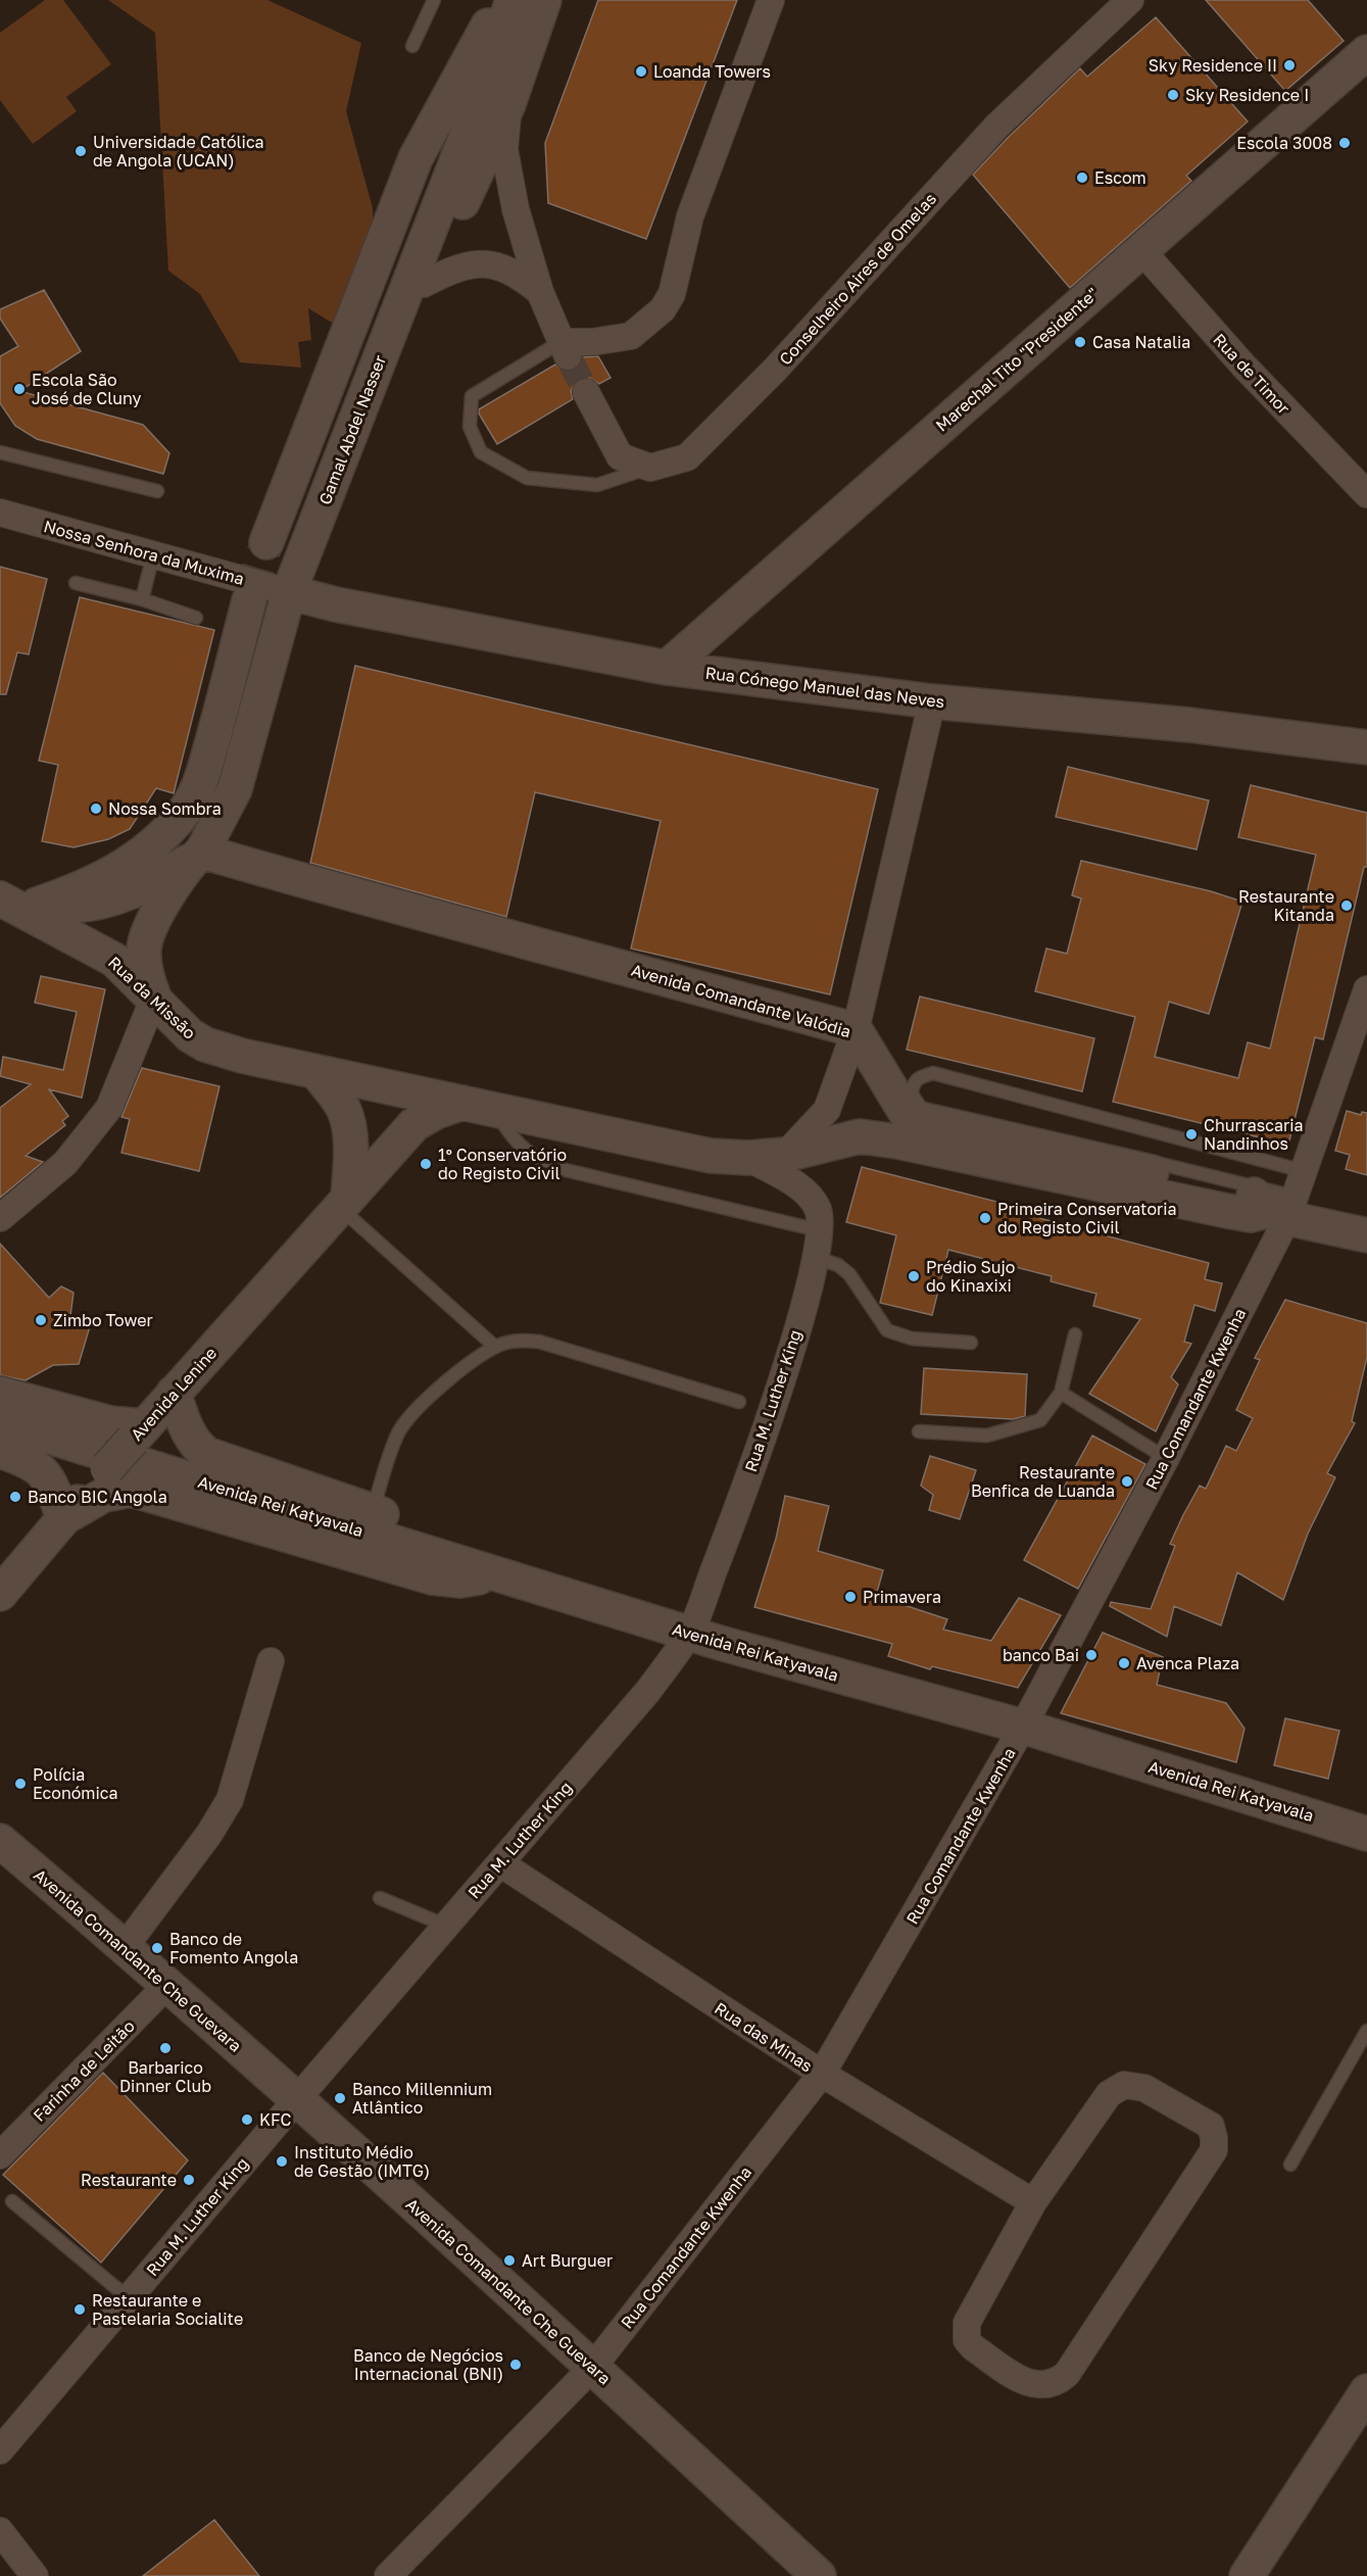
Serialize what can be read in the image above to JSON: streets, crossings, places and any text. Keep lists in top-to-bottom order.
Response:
{
  "streets": {
    "main road": [
      "Marechal Tito \"Presidente\"",
      "Gamal Abdel Nasser",
      "Rua Cónego Manuel das Neves",
      "Rua da Missão",
      "Avenida Comandante Valódia",
      "Avenida Lenine",
      "Avenida Rei Katyavala",
      "Avenida Comandante Che Guevara"
    ],
    "street": [
      "Conselheiro Aires de Omelas",
      "Rua de Timor",
      "Nossa Senhora da Muxima",
      "Rua Comandante Kwenha",
      "Rua M. Luther King",
      "Rua das Minas",
      "Farinha de Leitão"
    ]
  },
  "crossings": [
    ["Marechal Tito \"Presidente\"", "Rua de Timor"],
    ["Marechal Tito \"Presidente\"", "Rua Cónego Manuel das Neves"],
    ["Gamal Abdel Nasser", "Nossa Senhora da Muxima"],
    ["Gamal Abdel Nasser", "Rua Cónego Manuel das Neves"],
    ["Gamal Abdel Nasser", "Rua da Missão"],
    ["Gamal Abdel Nasser", "Avenida Comandante Valódia"],
    ["Nossa Senhora da Muxima", "Rua Cónego Manuel das Neves"],
    ["Rua da Missão", "Avenida Comandante Valódia"],
    ["Avenida Comandante Valódia", "Avenida Lenine"],
    ["Avenida Comandante Valódia", "Rua Comandante Kwenha"],
    ["Avenida Comandante Valódia", "Rua M. Luther King"],
    ["Avenida Lenine", "Avenida Rei Katyavala"],
    ["Rua Comandante Kwenha", "Avenida Rei Katyavala"],
    ["Rua Comandante Kwenha", "Avenida Comandante Che Guevara"],
    ["Rua Comandante Kwenha", "Rua das Minas"],
    ["Rua M. Luther King", "Avenida Rei Katyavala"],
    ["Rua M. Luther King", "Avenida Comandante Che Guevara"],
    ["Rua M. Luther King", "Rua das Minas"],
    ["Avenida Comandante Che Guevara", "Farinha de Leitão"]
  ],
  "places": [
    "Sky Residence II",
    "Loanda Towers",
    "Sky Residence I",
    "Escola 3008",
    "Universidade Católica de Angola (UCAN)",
    "Escom",
    "Casa Natalia",
    "Escola São José de Cluny",
    "Nossa Sombra",
    "Restaurante Kitanda",
    "Churrascaria Nandinhos",
    "1º Conservatório do Registo Civil",
    "Primeira Conservatoria do Registo Civil",
    "Prédio Sujo do Kinaxixi",
    "Zimbo Tower",
    "Restaurante Benfica de Luanda",
    "Banco BIC Angola",
    "Primavera",
    "banco Bai",
    "Avenca Plaza",
    "Polícia Económica",
    "Banco de Fomento Angola",
    "Barbarico Dinner Club",
    "Banco Millennium Atlântico",
    "KFC",
    "Instituto Médio de Gestão (IMTG)",
    "Restaurante",
    "Art Burguer",
    "Restaurante e Pastelaria Socialite",
    "Banco de Negócios Internacional (BNI)"
  ]
}
